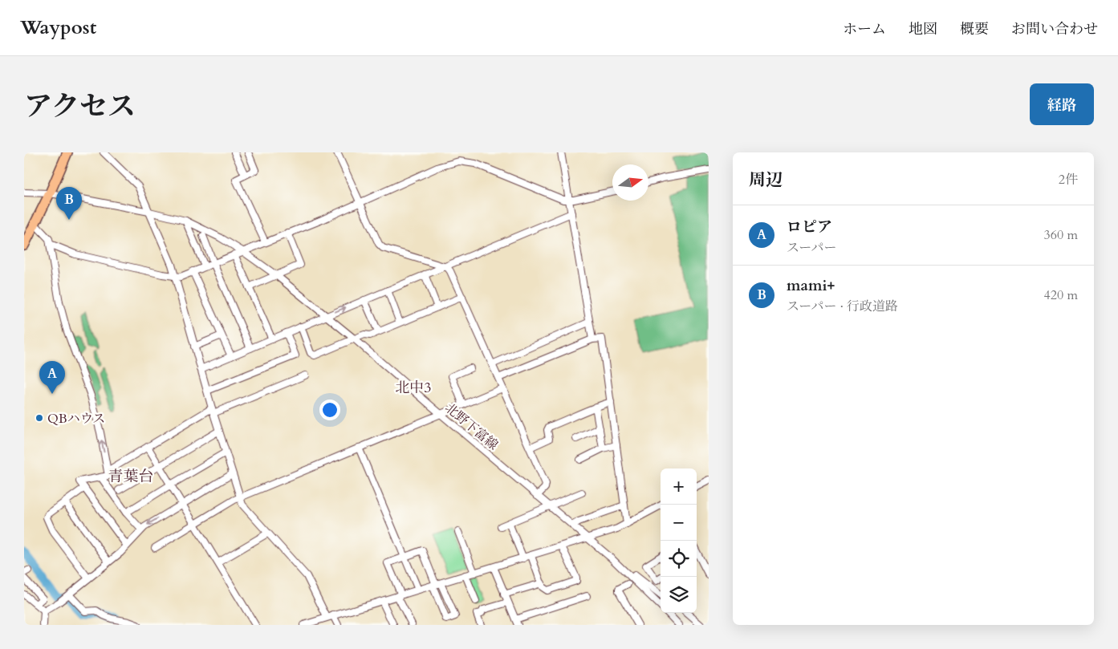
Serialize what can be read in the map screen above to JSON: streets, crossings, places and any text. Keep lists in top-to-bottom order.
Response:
{
  "streets": {
    "street": ["北野下富線"]
  },
  "districts": ["北中3", "青葉台"],
  "places": ["QBハウス"],
  "north": "right",
  "page": {
    "header": "Waypost",
    "nav": [
      "ホーム",
      "地図",
      "概要",
      "お問い合わせ"
    ],
    "title": "アクセス",
    "buttons": "経路",
    "heading": ["周辺", "2件"],
    "pins": ["B", "A"],
    "list": [
      {
        "mark": "A",
        "name": "ロピア",
        "note": "スーパー",
        "value": "360 m"
      },
      {
        "mark": "B",
        "name": "mami+",
        "note": "スーパー · 行政道路",
        "value": "420 m"
      }
    ],
    "map_buttons": ["+", "−"]
  }
}
